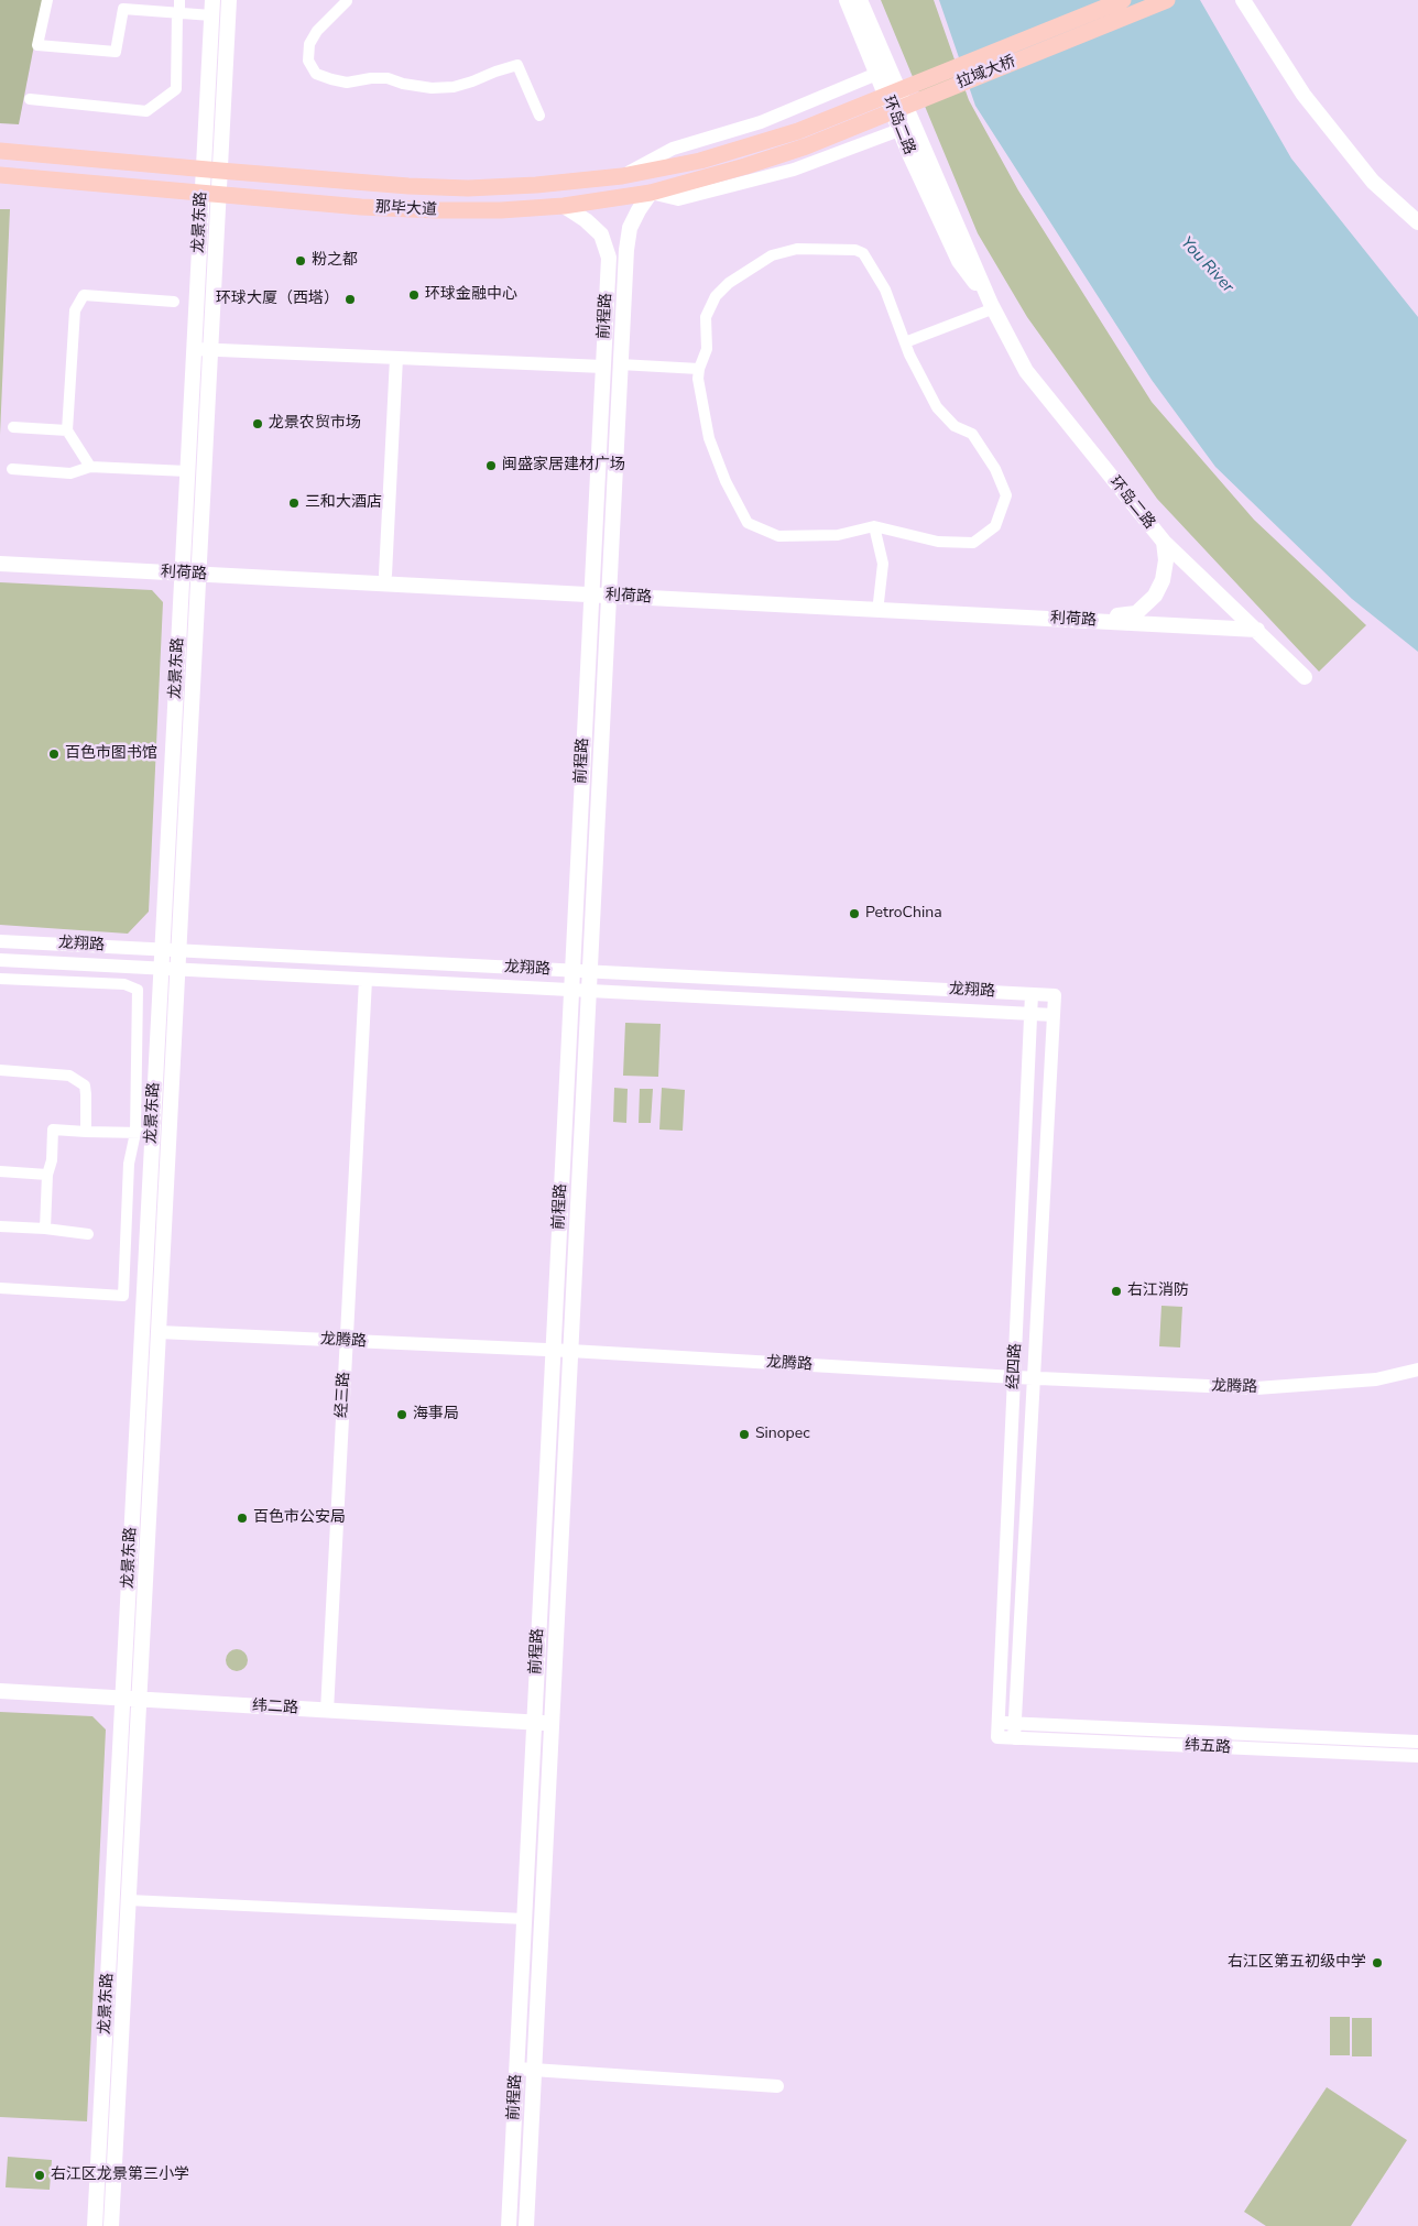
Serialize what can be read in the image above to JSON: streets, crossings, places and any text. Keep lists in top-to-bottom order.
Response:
{
  "streets": {
    "main road": [
      "拉域大桥",
      "环岛二路",
      "那毕大道",
      "龙景东路",
      "前程路",
      "利荷路",
      "纬二路"
    ],
    "street": [
      "龙翔路",
      "龙腾路",
      "经四路",
      "经三路",
      "纬五路"
    ]
  },
  "crossings": [
    ["拉域大桥", "那毕大道"],
    ["环岛二路", "利荷路"],
    ["那毕大道", "龙景东路"],
    ["那毕大道", "前程路"],
    ["龙景东路", "利荷路"],
    ["龙景东路", "龙翔路"],
    ["龙景东路", "龙腾路"],
    ["龙景东路", "纬二路"],
    ["前程路", "利荷路"],
    ["前程路", "龙翔路"],
    ["前程路", "龙腾路"],
    ["前程路", "纬二路"],
    ["龙翔路", "经四路"],
    ["龙翔路", "经三路"],
    ["龙腾路", "经四路"],
    ["龙腾路", "经三路"],
    ["经四路", "纬五路"],
    ["经三路", "纬二路"]
  ],
  "water": ["You River"],
  "places": [
    "粉之都",
    "环球金融中心",
    "环球大厦（西塔）",
    "龙景农贸市场",
    "闽盛家居建材广场",
    "三和大酒店",
    "百色市图书馆",
    "PetroChina",
    "右江消防",
    "海事局",
    "Sinopec",
    "百色市公安局",
    "右江区第五初级中学",
    "右江区龙景第三小学"
  ]
}
